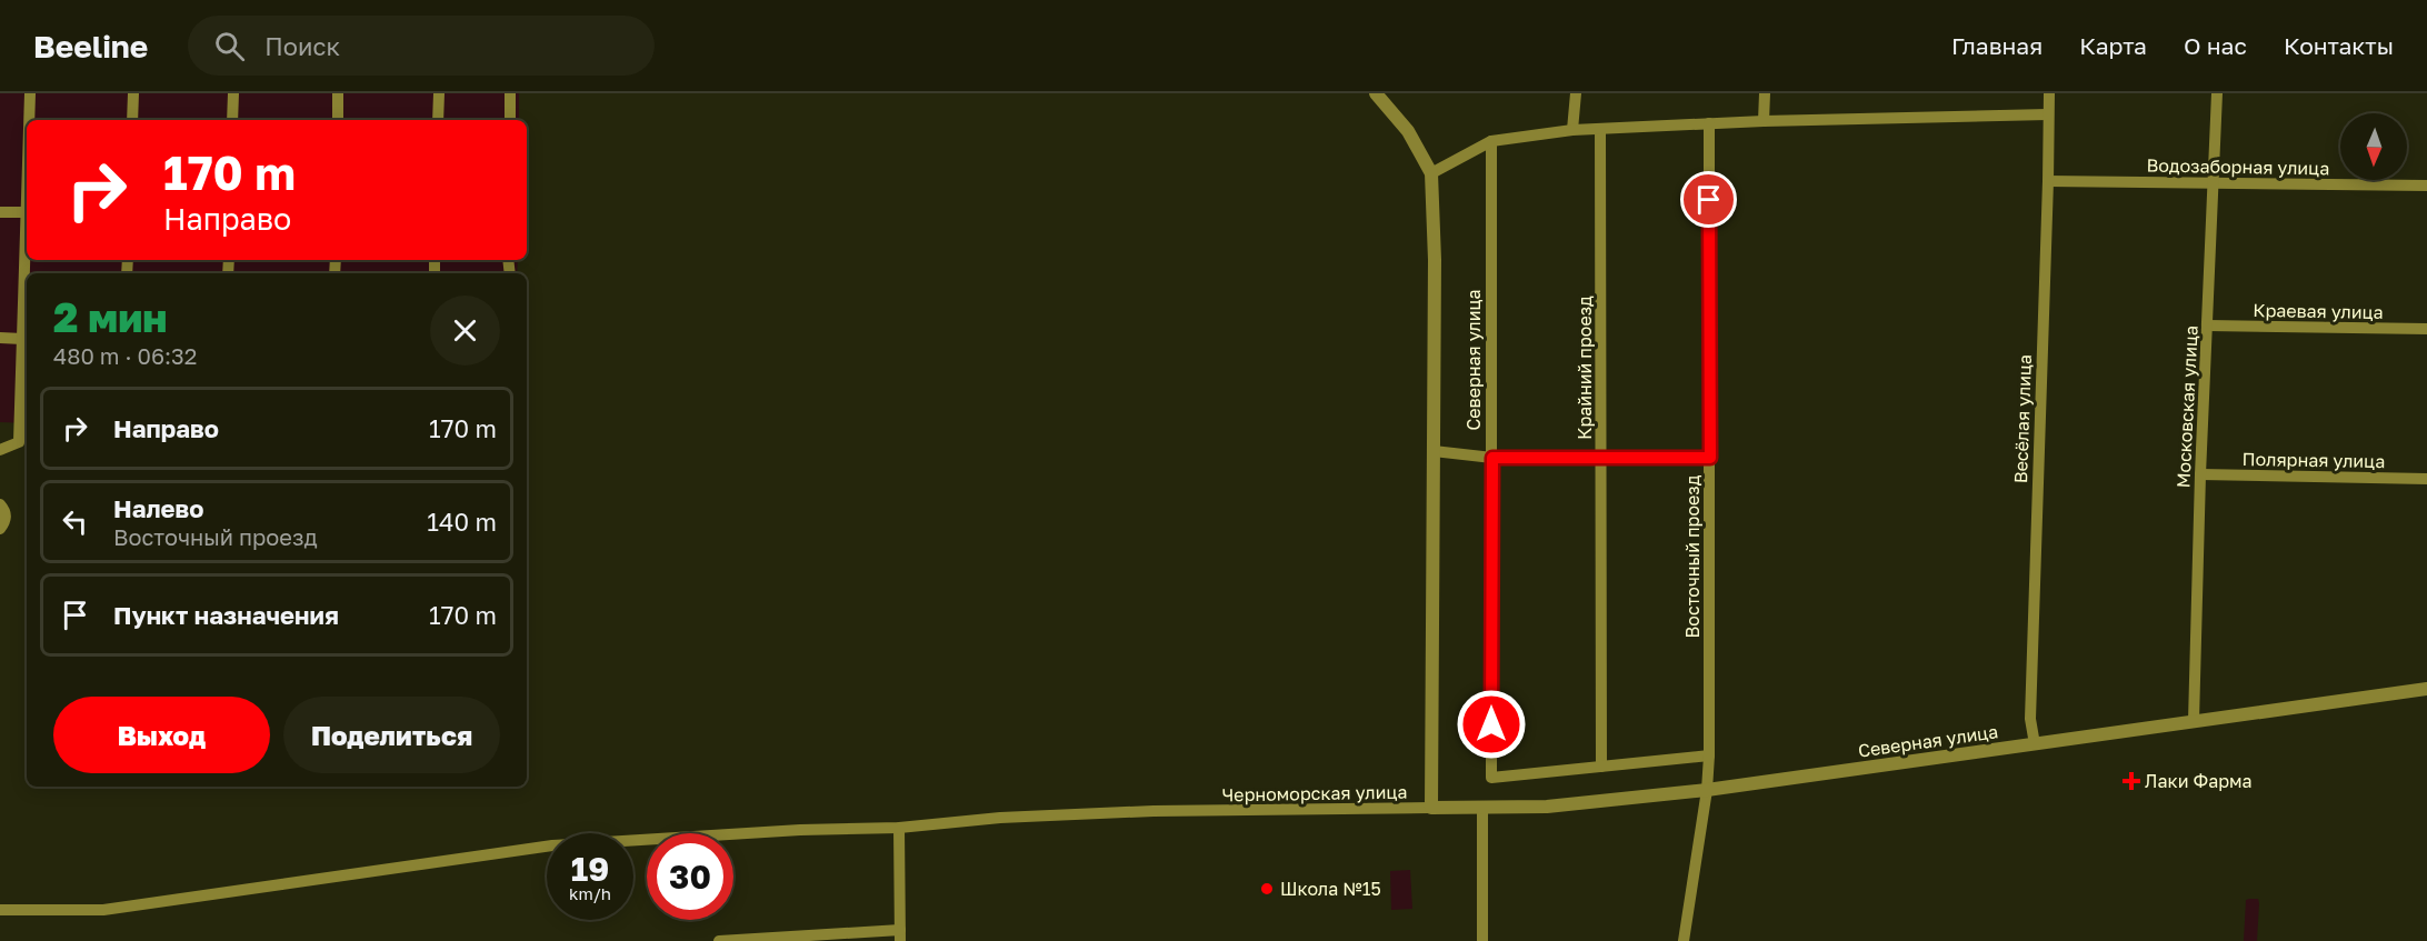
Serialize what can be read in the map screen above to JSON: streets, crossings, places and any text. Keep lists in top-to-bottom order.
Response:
{
  "streets": {
    "street": [
      "Водозаборная улица",
      "Краевая улица",
      "Северная улица",
      "Крайний проезд",
      "Московская улица",
      "Весёлая улица",
      "Полярная улица",
      "Восточный проезд",
      "Черноморская улица"
    ]
  },
  "crossings": [
    ["Водозаборная улица", "Московская улица"],
    ["Водозаборная улица", "Весёлая улица"],
    ["Краевая улица", "Московская улица"],
    ["Северная улица", "Крайний проезд"],
    ["Северная улица", "Московская улица"],
    ["Северная улица", "Весёлая улица"],
    ["Северная улица", "Восточный проезд"],
    ["Северная улица", "Черноморская улица"],
    ["Московская улица", "Полярная улица"]
  ],
  "places": {
    "health": ["Лаки Фарма"],
    "other": ["Школа №15"]
  },
  "north": "bottom",
  "page": {
    "header": "Beeline",
    "search": "Поиск",
    "nav": [
      "Главная",
      "Карта",
      "О нас",
      "Контакты"
    ],
    "turn": ["170 m", "Направо"],
    "heading": ["2 мин", "480 m · 06:32"],
    "list": [
      {
        "name": "Направо",
        "value": "170 m"
      },
      {
        "name": "Налево",
        "note": "Восточный проезд",
        "value": "140 m"
      },
      {
        "name": "Пункт назначения",
        "value": "170 m"
      }
    ],
    "buttons": ["Выход", "Поделиться"],
    "speed": "19 km/h",
    "limit": "30"
  }
}
